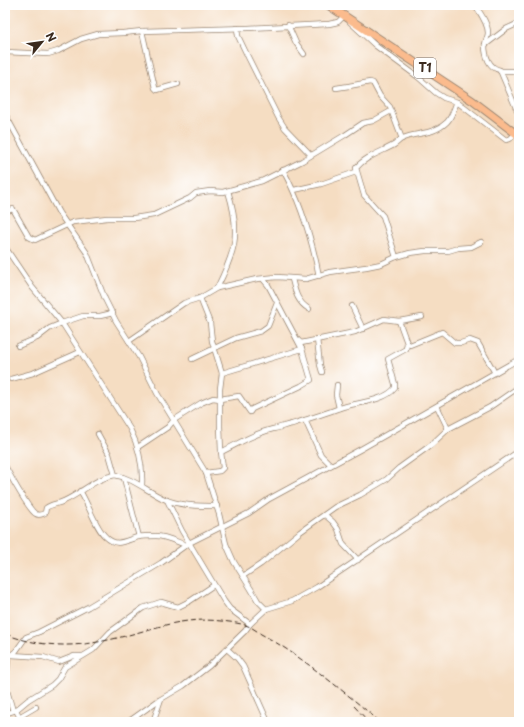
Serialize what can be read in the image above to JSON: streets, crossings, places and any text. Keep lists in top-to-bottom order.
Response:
{
  "streets": {
    "highway": ["T1"]
  },
  "north": "top right"
}
